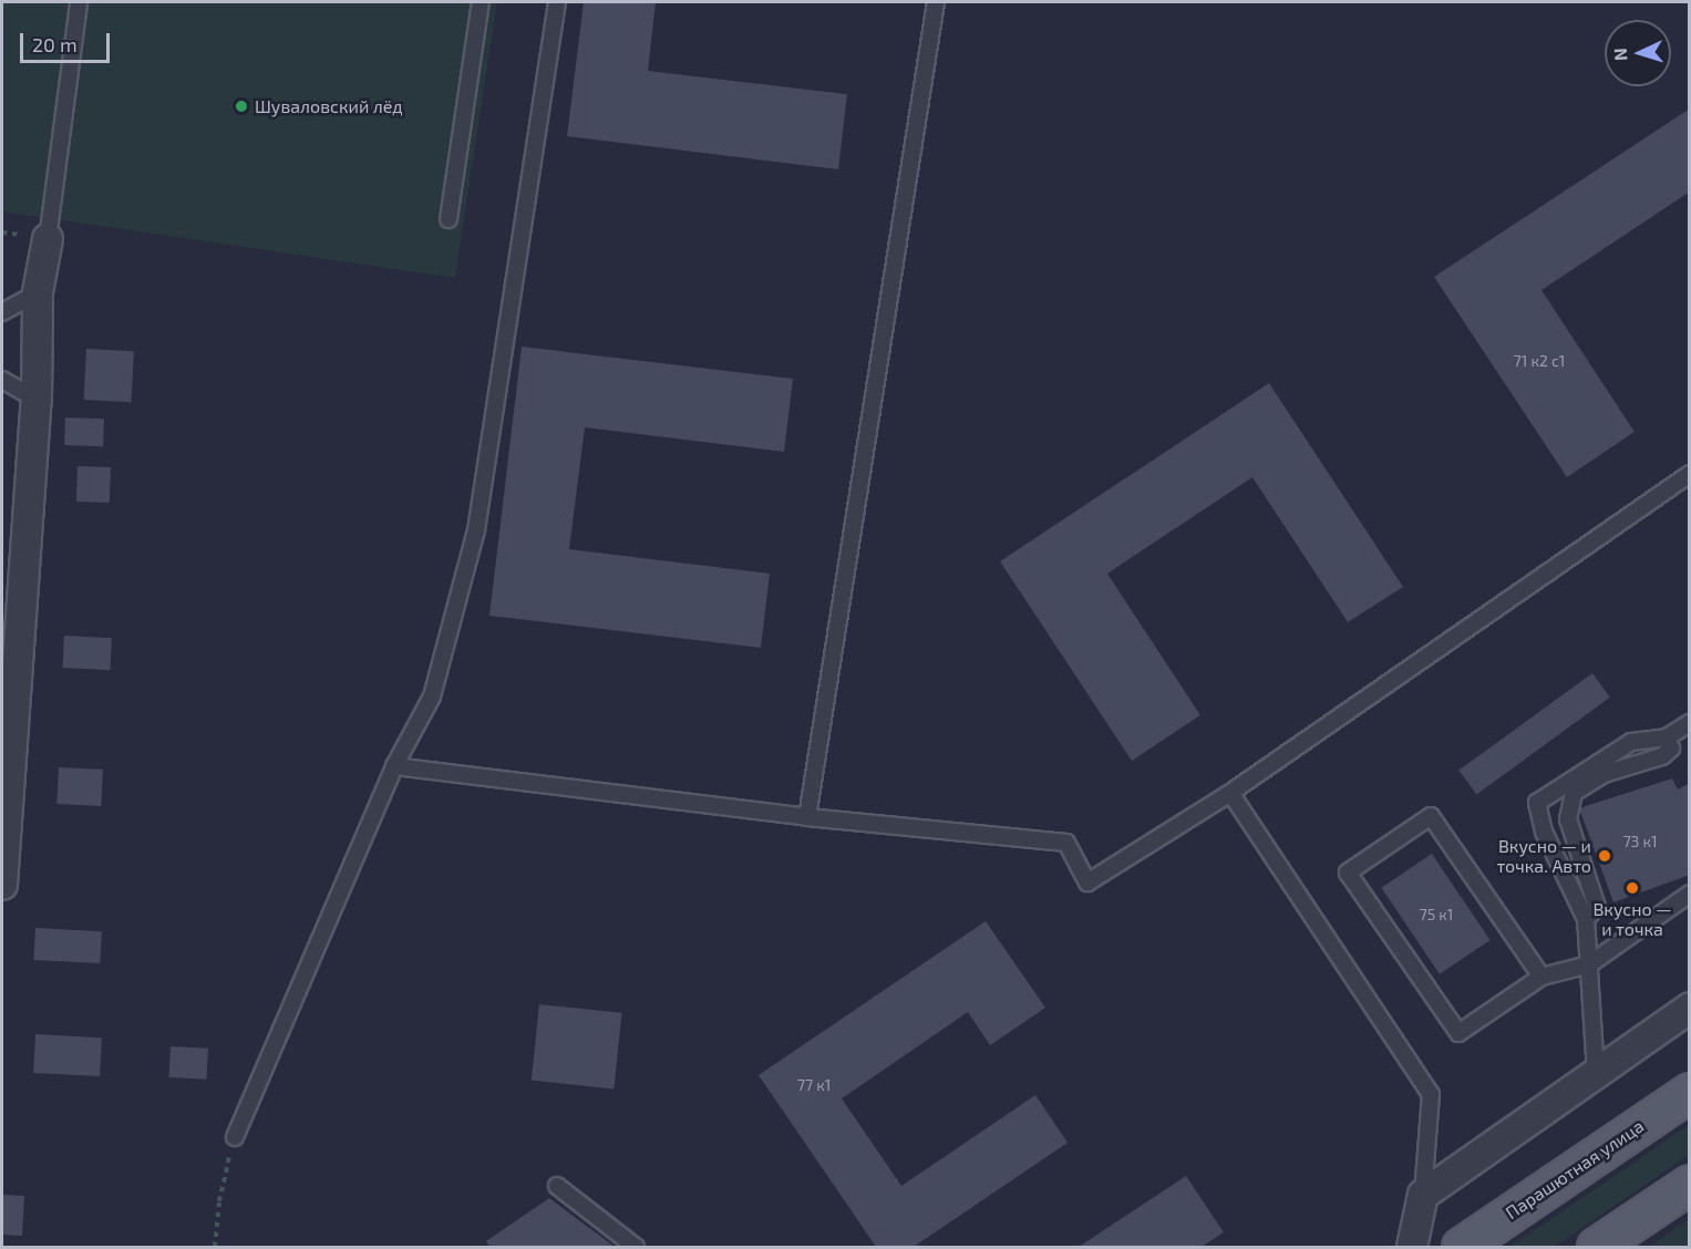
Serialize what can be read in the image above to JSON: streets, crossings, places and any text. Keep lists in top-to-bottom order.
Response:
{
  "streets": {
    "main road": ["Парашютная улица"]
  },
  "places": ["Шуваловский лёд", "Вкусно — и точка. Авто", "Вкусно — и точка"],
  "house_numbers": [
    "71 к2 с1",
    "73 к1",
    "75 к1",
    "77 к1"
  ],
  "scale_bar": "20 m",
  "north": "left"
}
